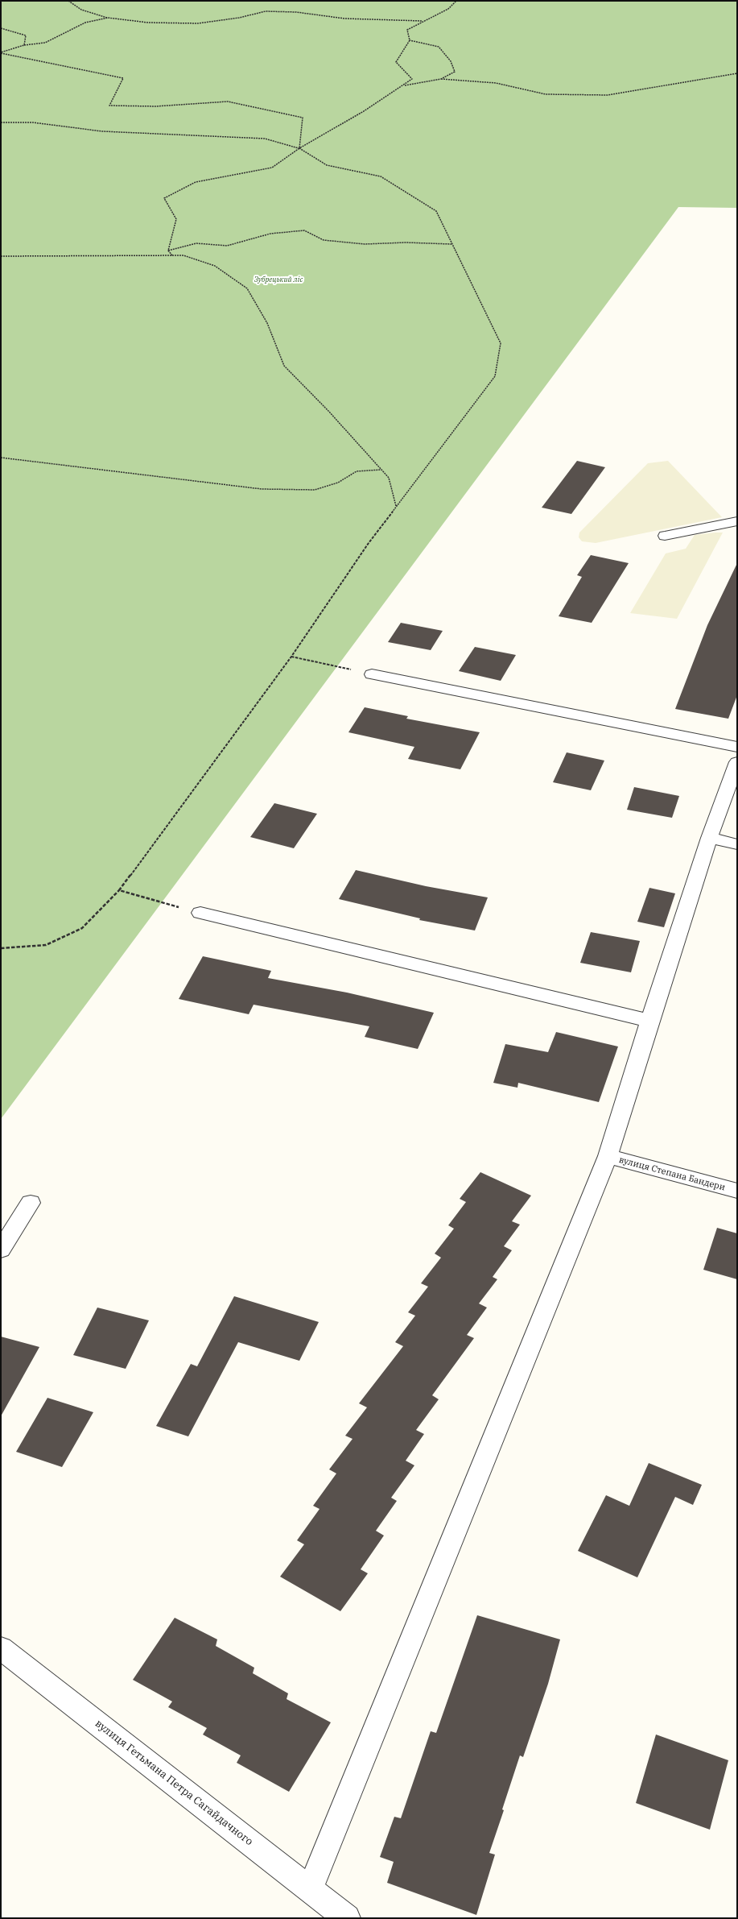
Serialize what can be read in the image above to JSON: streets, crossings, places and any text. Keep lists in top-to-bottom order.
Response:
{
  "streets": {
    "street": ["вулиця Степана Бандери", "вулиця Гетьмана Петра Сагайдачного"]
  },
  "parks": ["Зубрецький ліс"]
}
